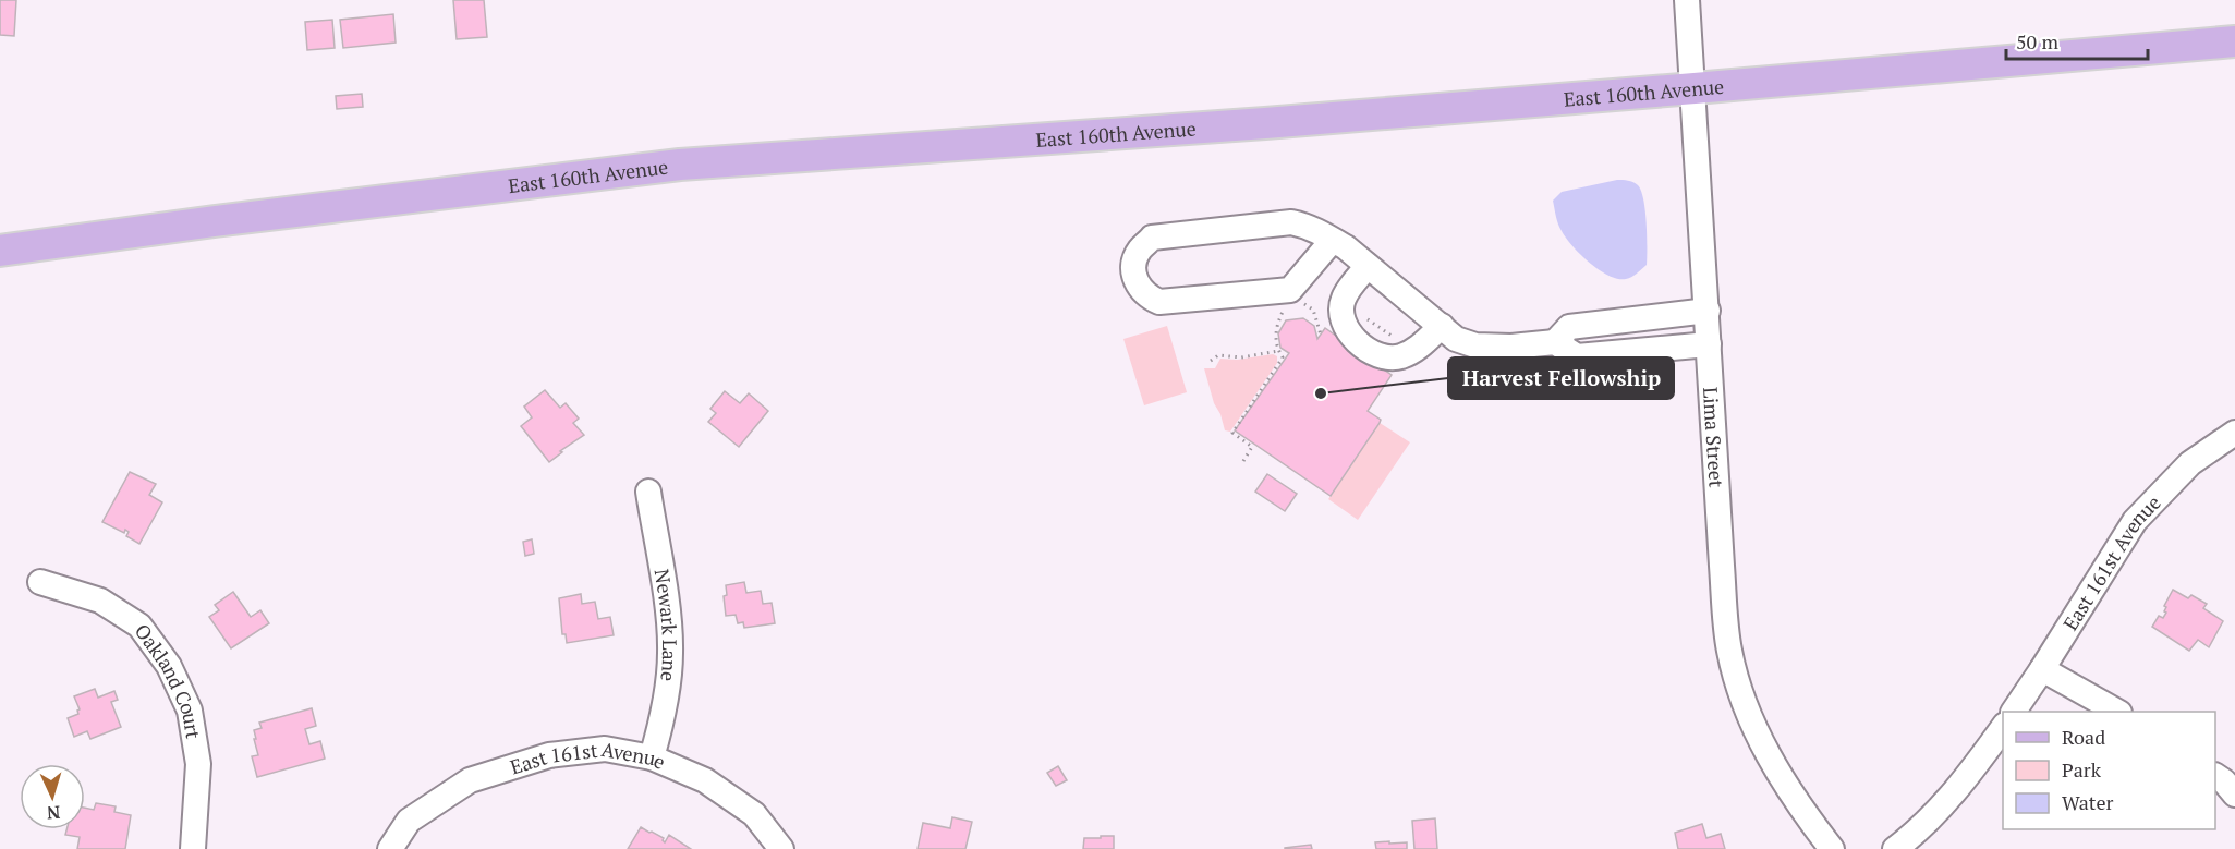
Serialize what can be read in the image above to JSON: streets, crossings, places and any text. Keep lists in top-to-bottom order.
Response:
{
  "streets": {
    "main road": ["East 160th Avenue"],
    "street": [
      "Lima Street",
      "East 161st Avenue",
      "Newark Lane",
      "Oakland Court"
    ]
  },
  "crossings": [
    ["East 160th Avenue", "Lima Street"],
    ["East 161st Avenue", "Newark Lane"]
  ],
  "places": ["Harvest Fellowship"],
  "legend": ["Road", "Park", "Water"],
  "scale_bar": "50 m",
  "north": "bottom"
}
